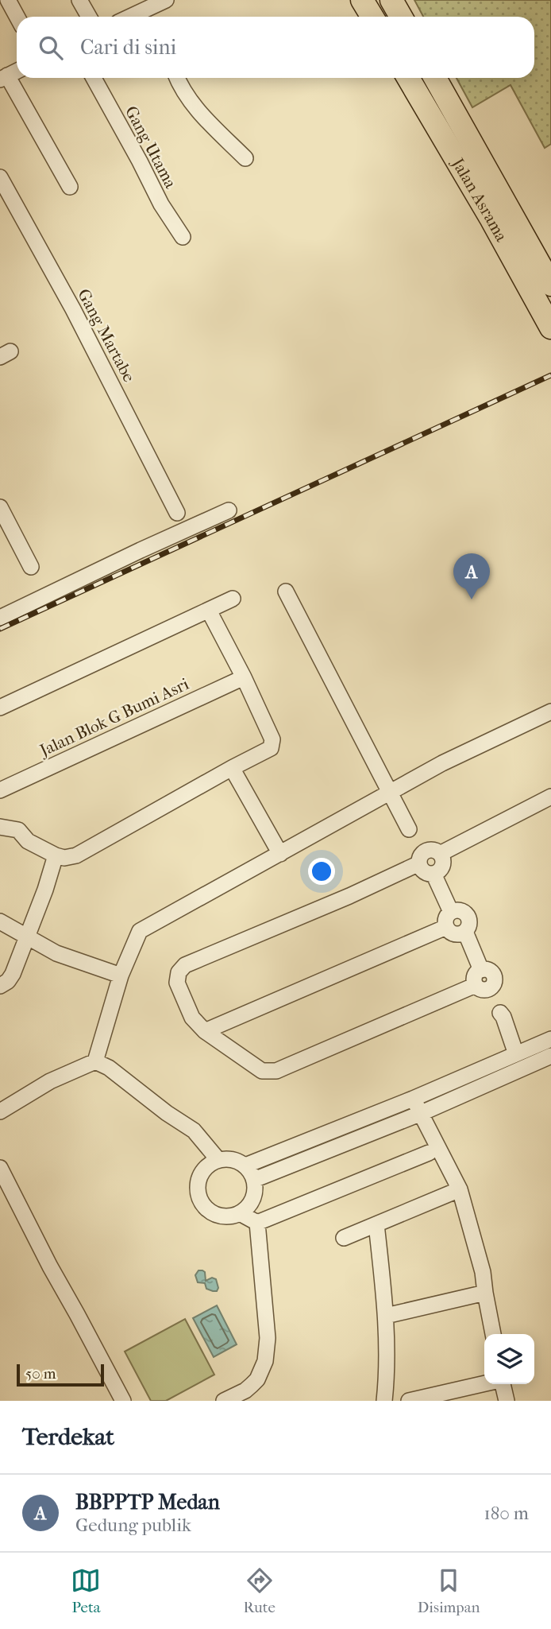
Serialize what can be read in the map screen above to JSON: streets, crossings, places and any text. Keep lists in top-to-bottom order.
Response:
{
  "streets": {
    "highway": ["Jalan Asrama"],
    "street": ["Gang Utama", "Gang Martabe", "Jalan Blok G Bumi Asri"]
  },
  "scale_bar": "50 m",
  "page": {
    "search": "Cari di sini",
    "pins": "A",
    "scale": "50 m",
    "heading": "Terdekat",
    "list": [
      {
        "mark": "A",
        "name": "BBPPTP Medan",
        "note": "Gedung publik",
        "value": "180 m"
      }
    ],
    "nav": ["Peta", "Rute", "Disimpan"]
  }
}
